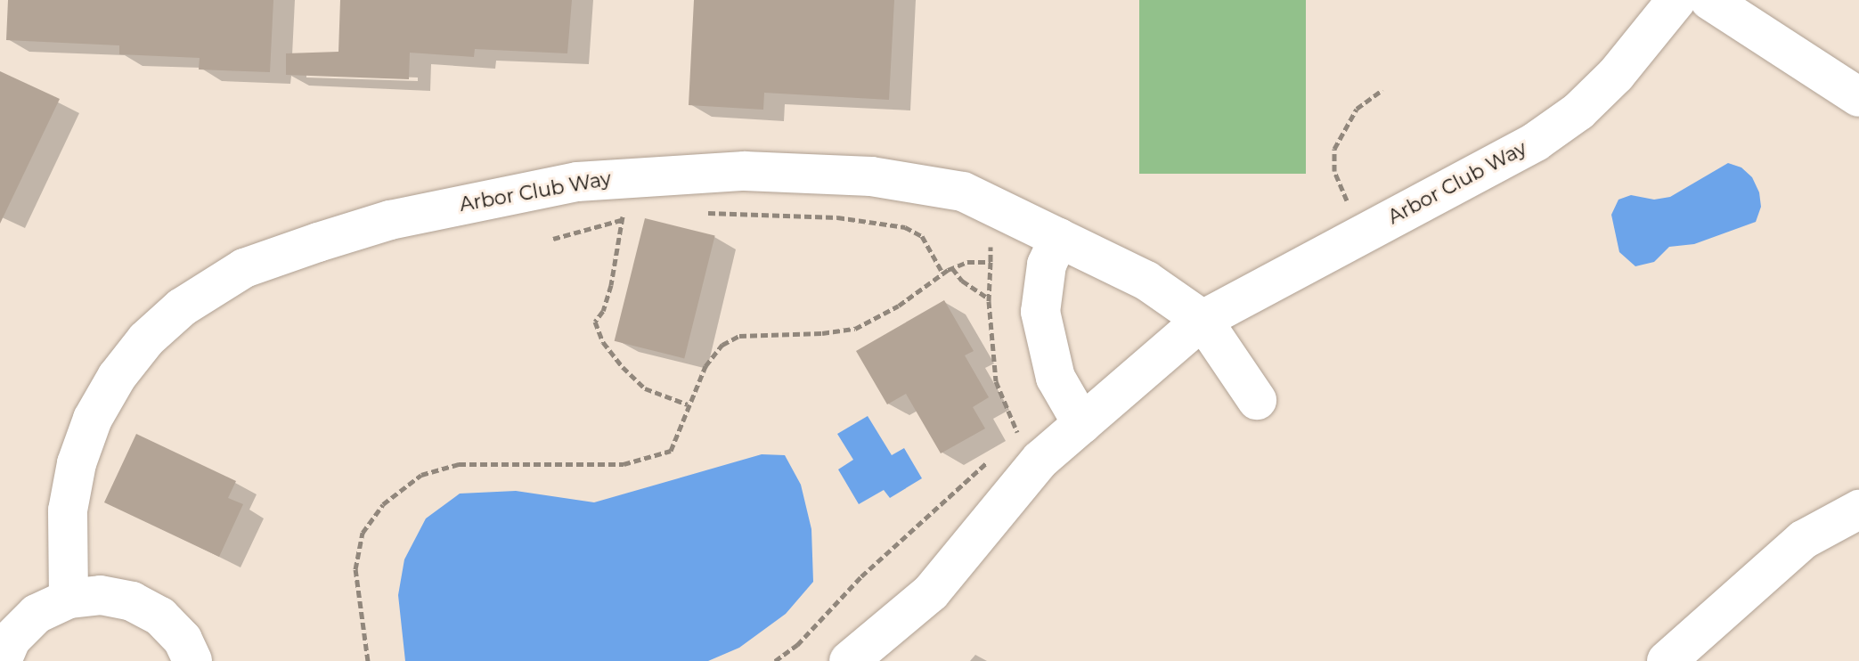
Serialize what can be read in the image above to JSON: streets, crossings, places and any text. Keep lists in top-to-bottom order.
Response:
{
  "streets": {
    "street": ["Arbor Club Way"]
  }
}
